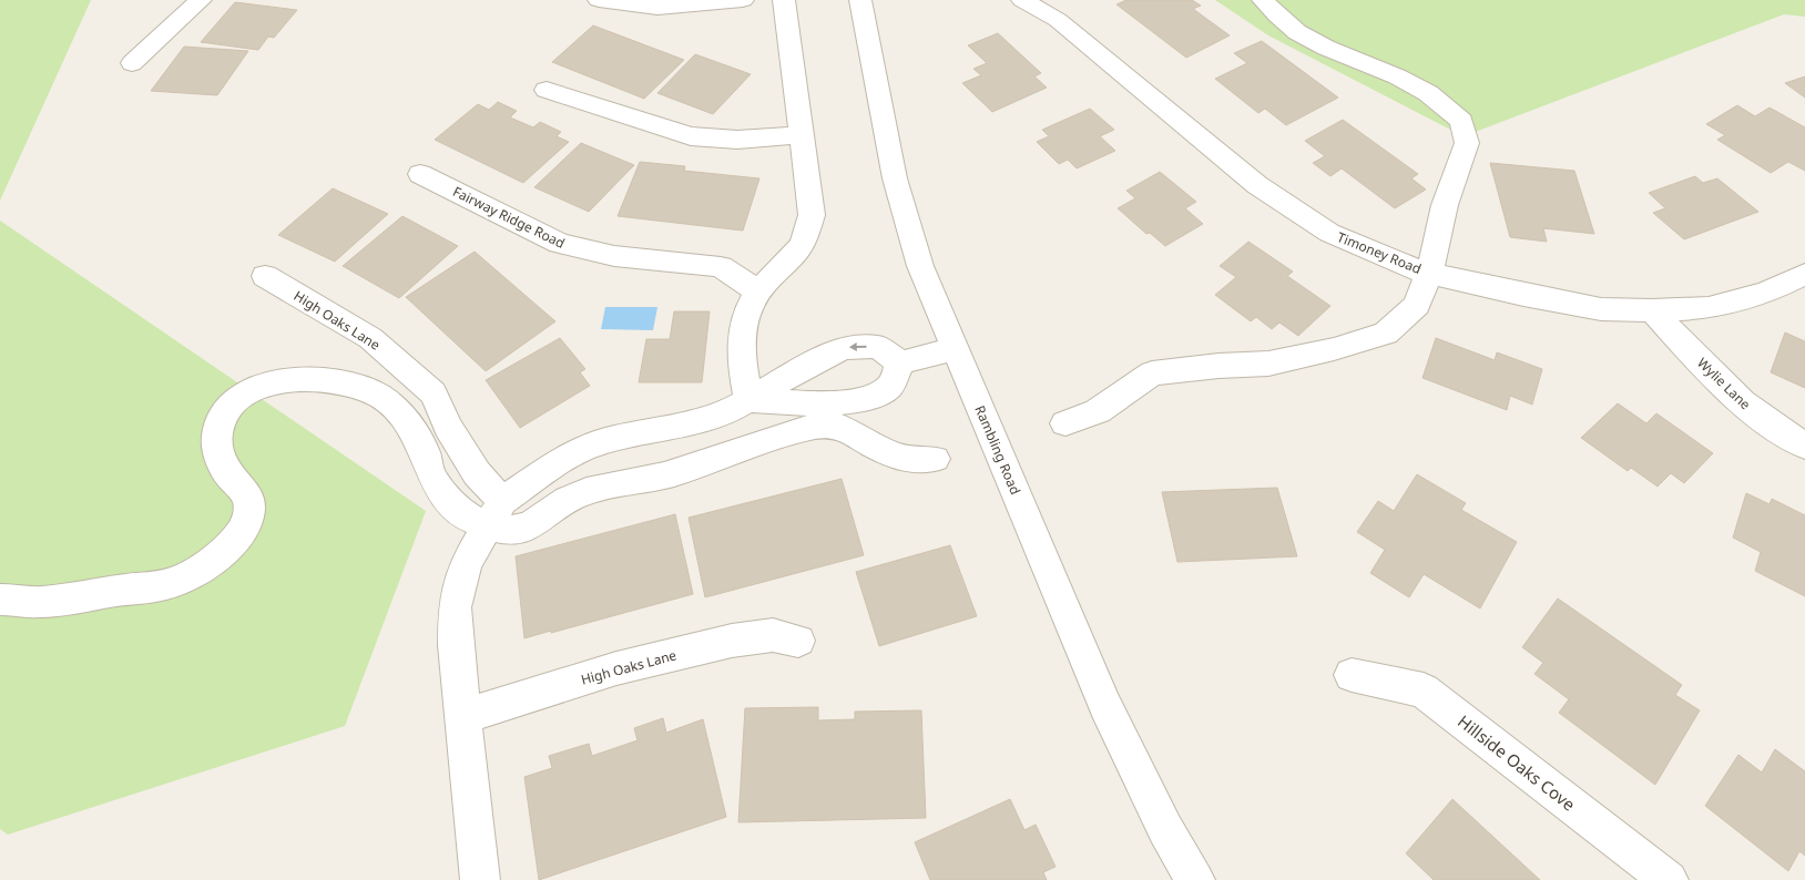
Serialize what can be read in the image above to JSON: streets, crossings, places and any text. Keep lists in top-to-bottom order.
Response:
{
  "streets": {
    "street": [
      "Fairway Ridge Road",
      "Timoney Road",
      "High Oaks Lane",
      "Wylie Lane",
      "Rambling Road",
      "Hillside Oaks Cove"
    ]
  },
  "crossings": [
    ["Timoney Road", "Wylie Lane"]
  ]
}
